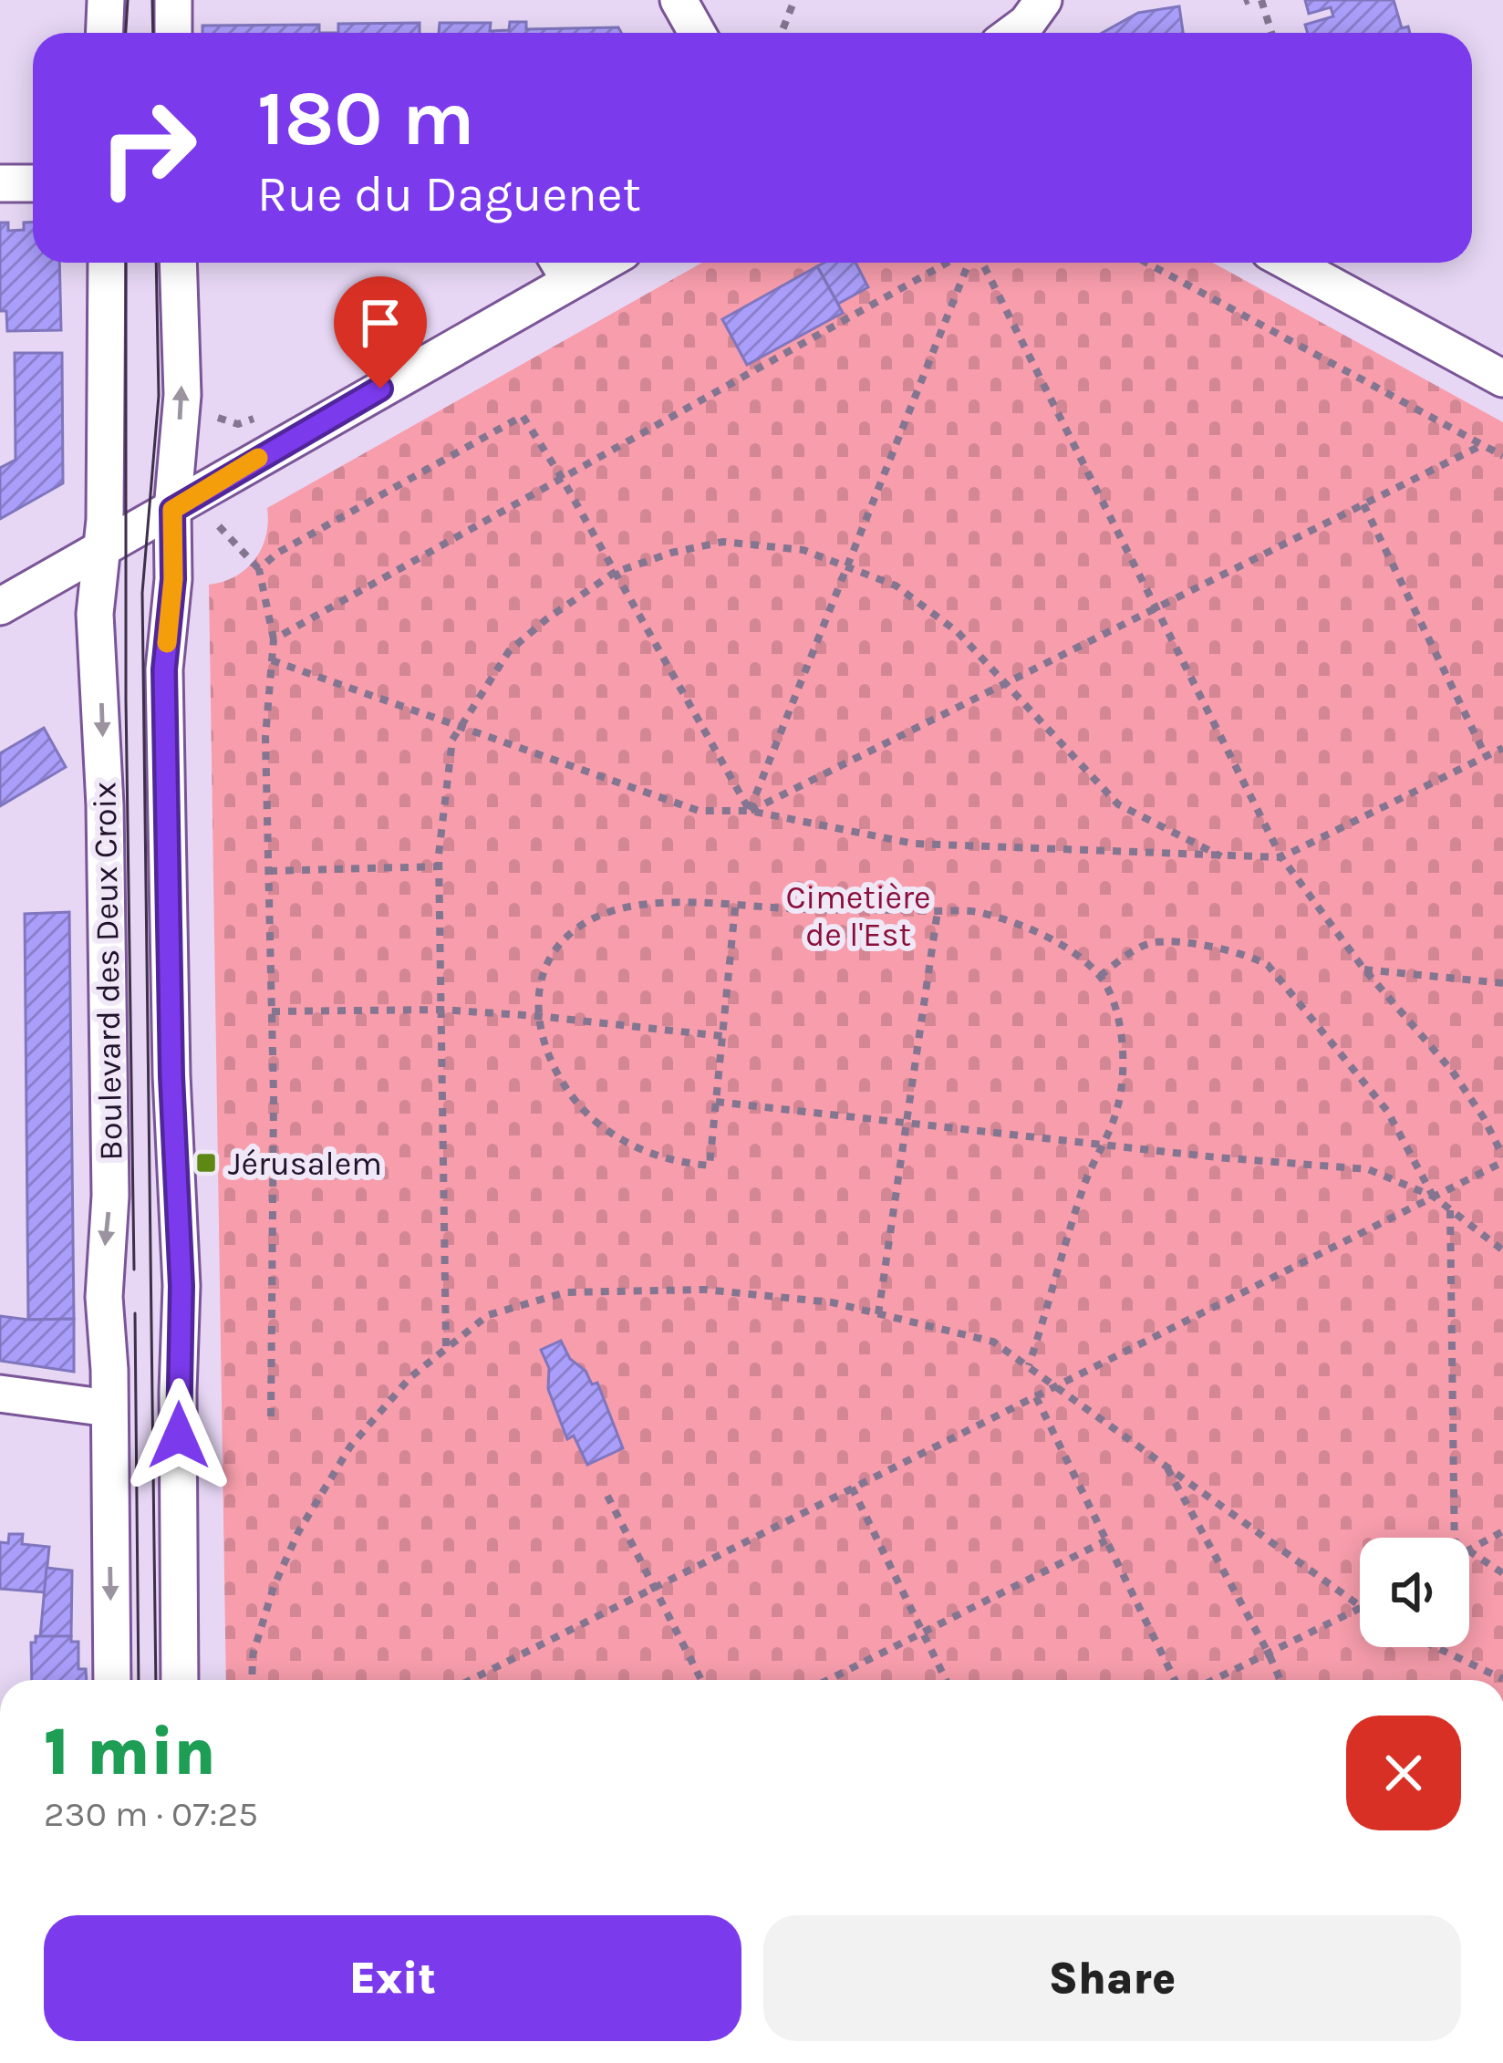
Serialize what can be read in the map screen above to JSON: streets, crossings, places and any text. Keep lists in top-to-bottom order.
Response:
{
  "streets": {
    "street": ["Boulevard des Deux Croix"]
  },
  "parks": ["Cimetière de l'Est"],
  "places": {
    "transit": ["Jérusalem"]
  },
  "page": {
    "turn": ["180 m", "Rue du Daguenet"],
    "heading": ["1 min", "230 m · 07:25"],
    "buttons": ["Exit", "Share"]
  }
}
